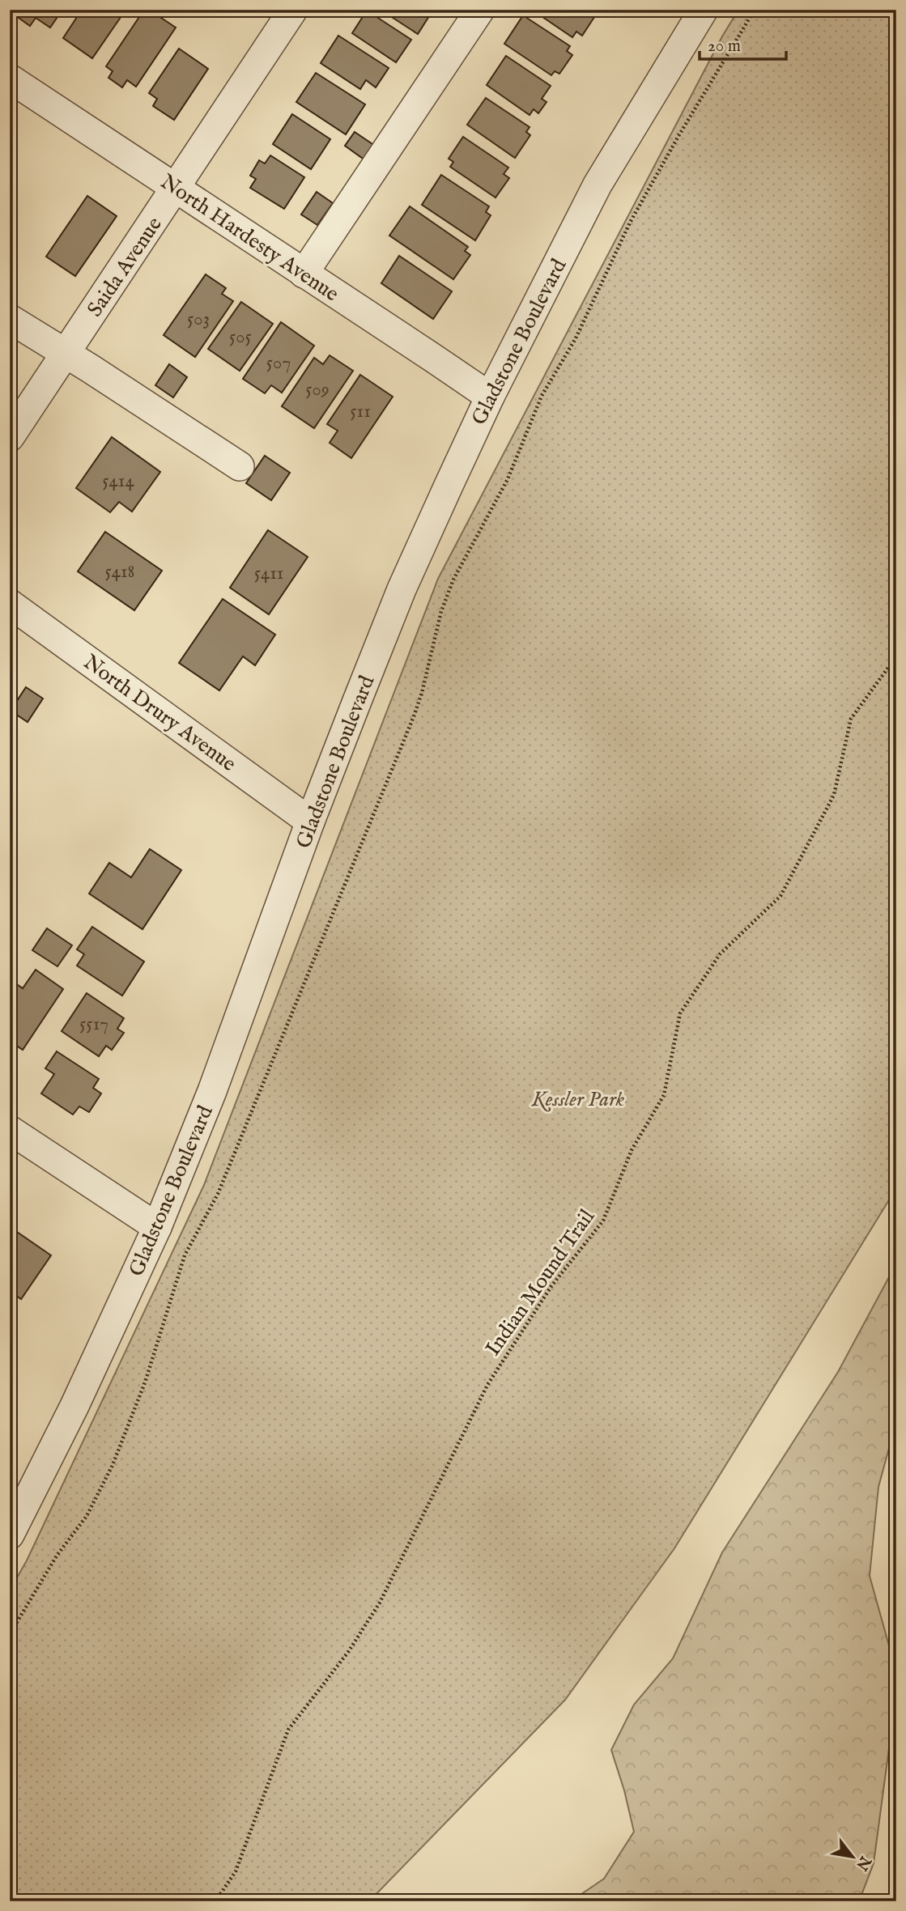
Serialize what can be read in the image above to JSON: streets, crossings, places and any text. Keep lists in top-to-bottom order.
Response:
{
  "streets": {
    "street": [
      "North Hardesty Avenue",
      "Saida Avenue",
      "Gladstone Boulevard",
      "North Drury Avenue"
    ],
    "path": ["Indian Mound Trail"]
  },
  "crossings": [
    ["North Hardesty Avenue", "Saida Avenue"],
    ["North Hardesty Avenue", "Gladstone Boulevard"],
    ["Gladstone Boulevard", "North Drury Avenue"]
  ],
  "parks": ["Kessler Park"],
  "house_numbers": [
    "503",
    "505",
    "507",
    "509",
    "511",
    "5414",
    "5418",
    "5411",
    "5517"
  ],
  "scale_bar": "20 m",
  "north": "bottom right"
}
